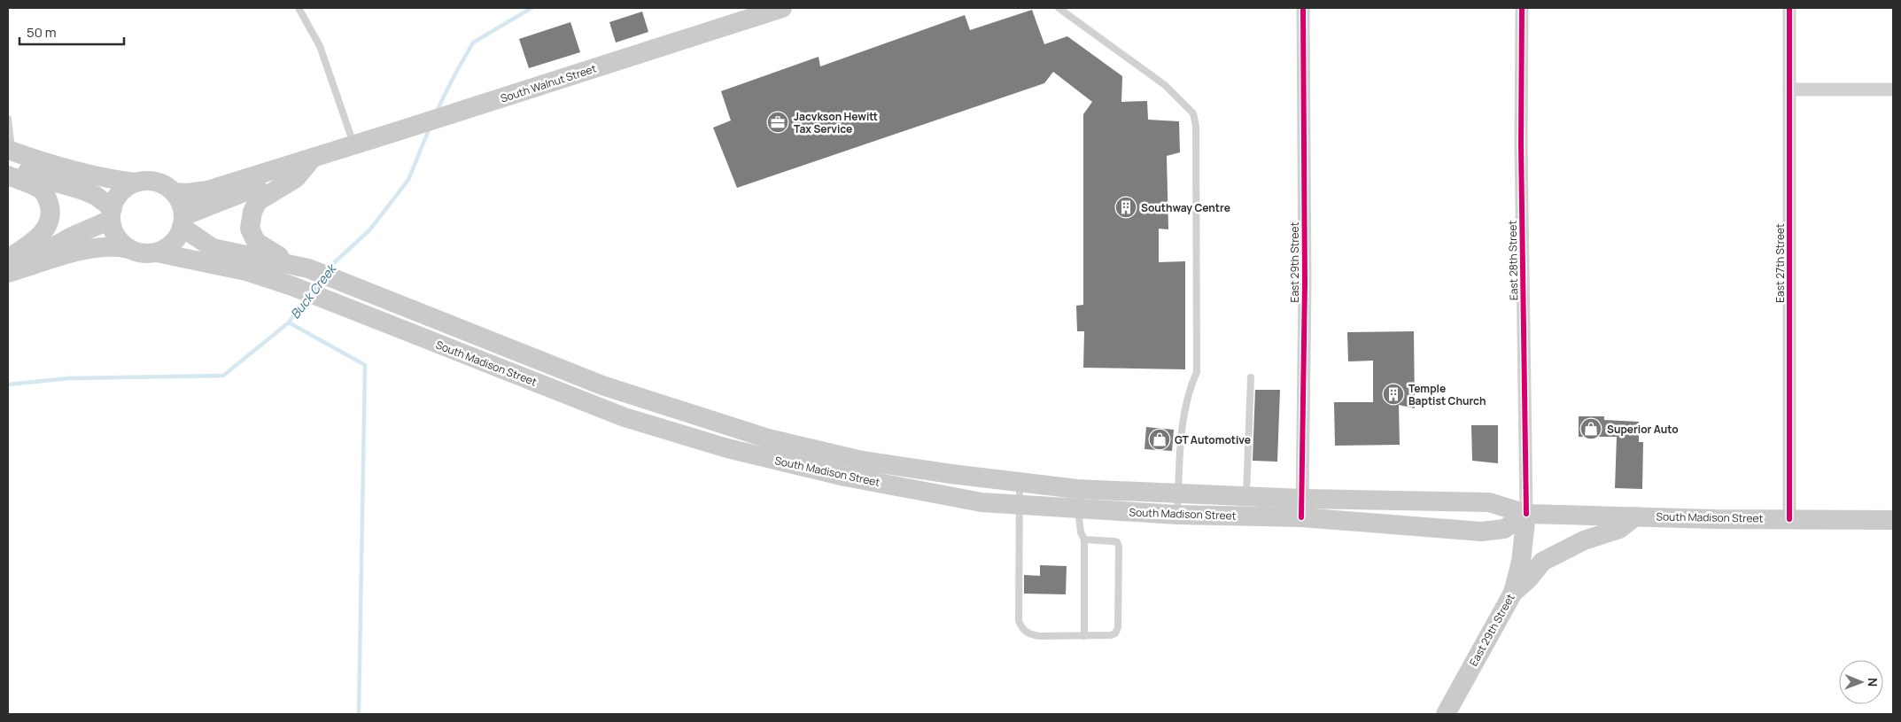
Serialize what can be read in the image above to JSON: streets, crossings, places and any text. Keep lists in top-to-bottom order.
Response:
{
  "streets": {
    "main road": ["South Walnut Street", "East 29th Street", "South Madison Street"],
    "street": ["East 28th Street", "East 27th Street"]
  },
  "crossings": [
    ["South Walnut Street", "South Madison Street"],
    ["East 28th Street", "East 29th Street"],
    ["East 28th Street", "South Madison Street"],
    ["East 29th Street", "South Madison Street"],
    ["East 27th Street", "South Madison Street"]
  ],
  "water": ["Buck Creek"],
  "places": {
    "office": ["Jacvkson Hewitt Tax Service"],
    "building": ["Southway Centre", "Temple Baptist Church"],
    "shop": ["Superior Auto", "GT Automotive"]
  },
  "scale_bar": "50 m",
  "north": "right"
}
